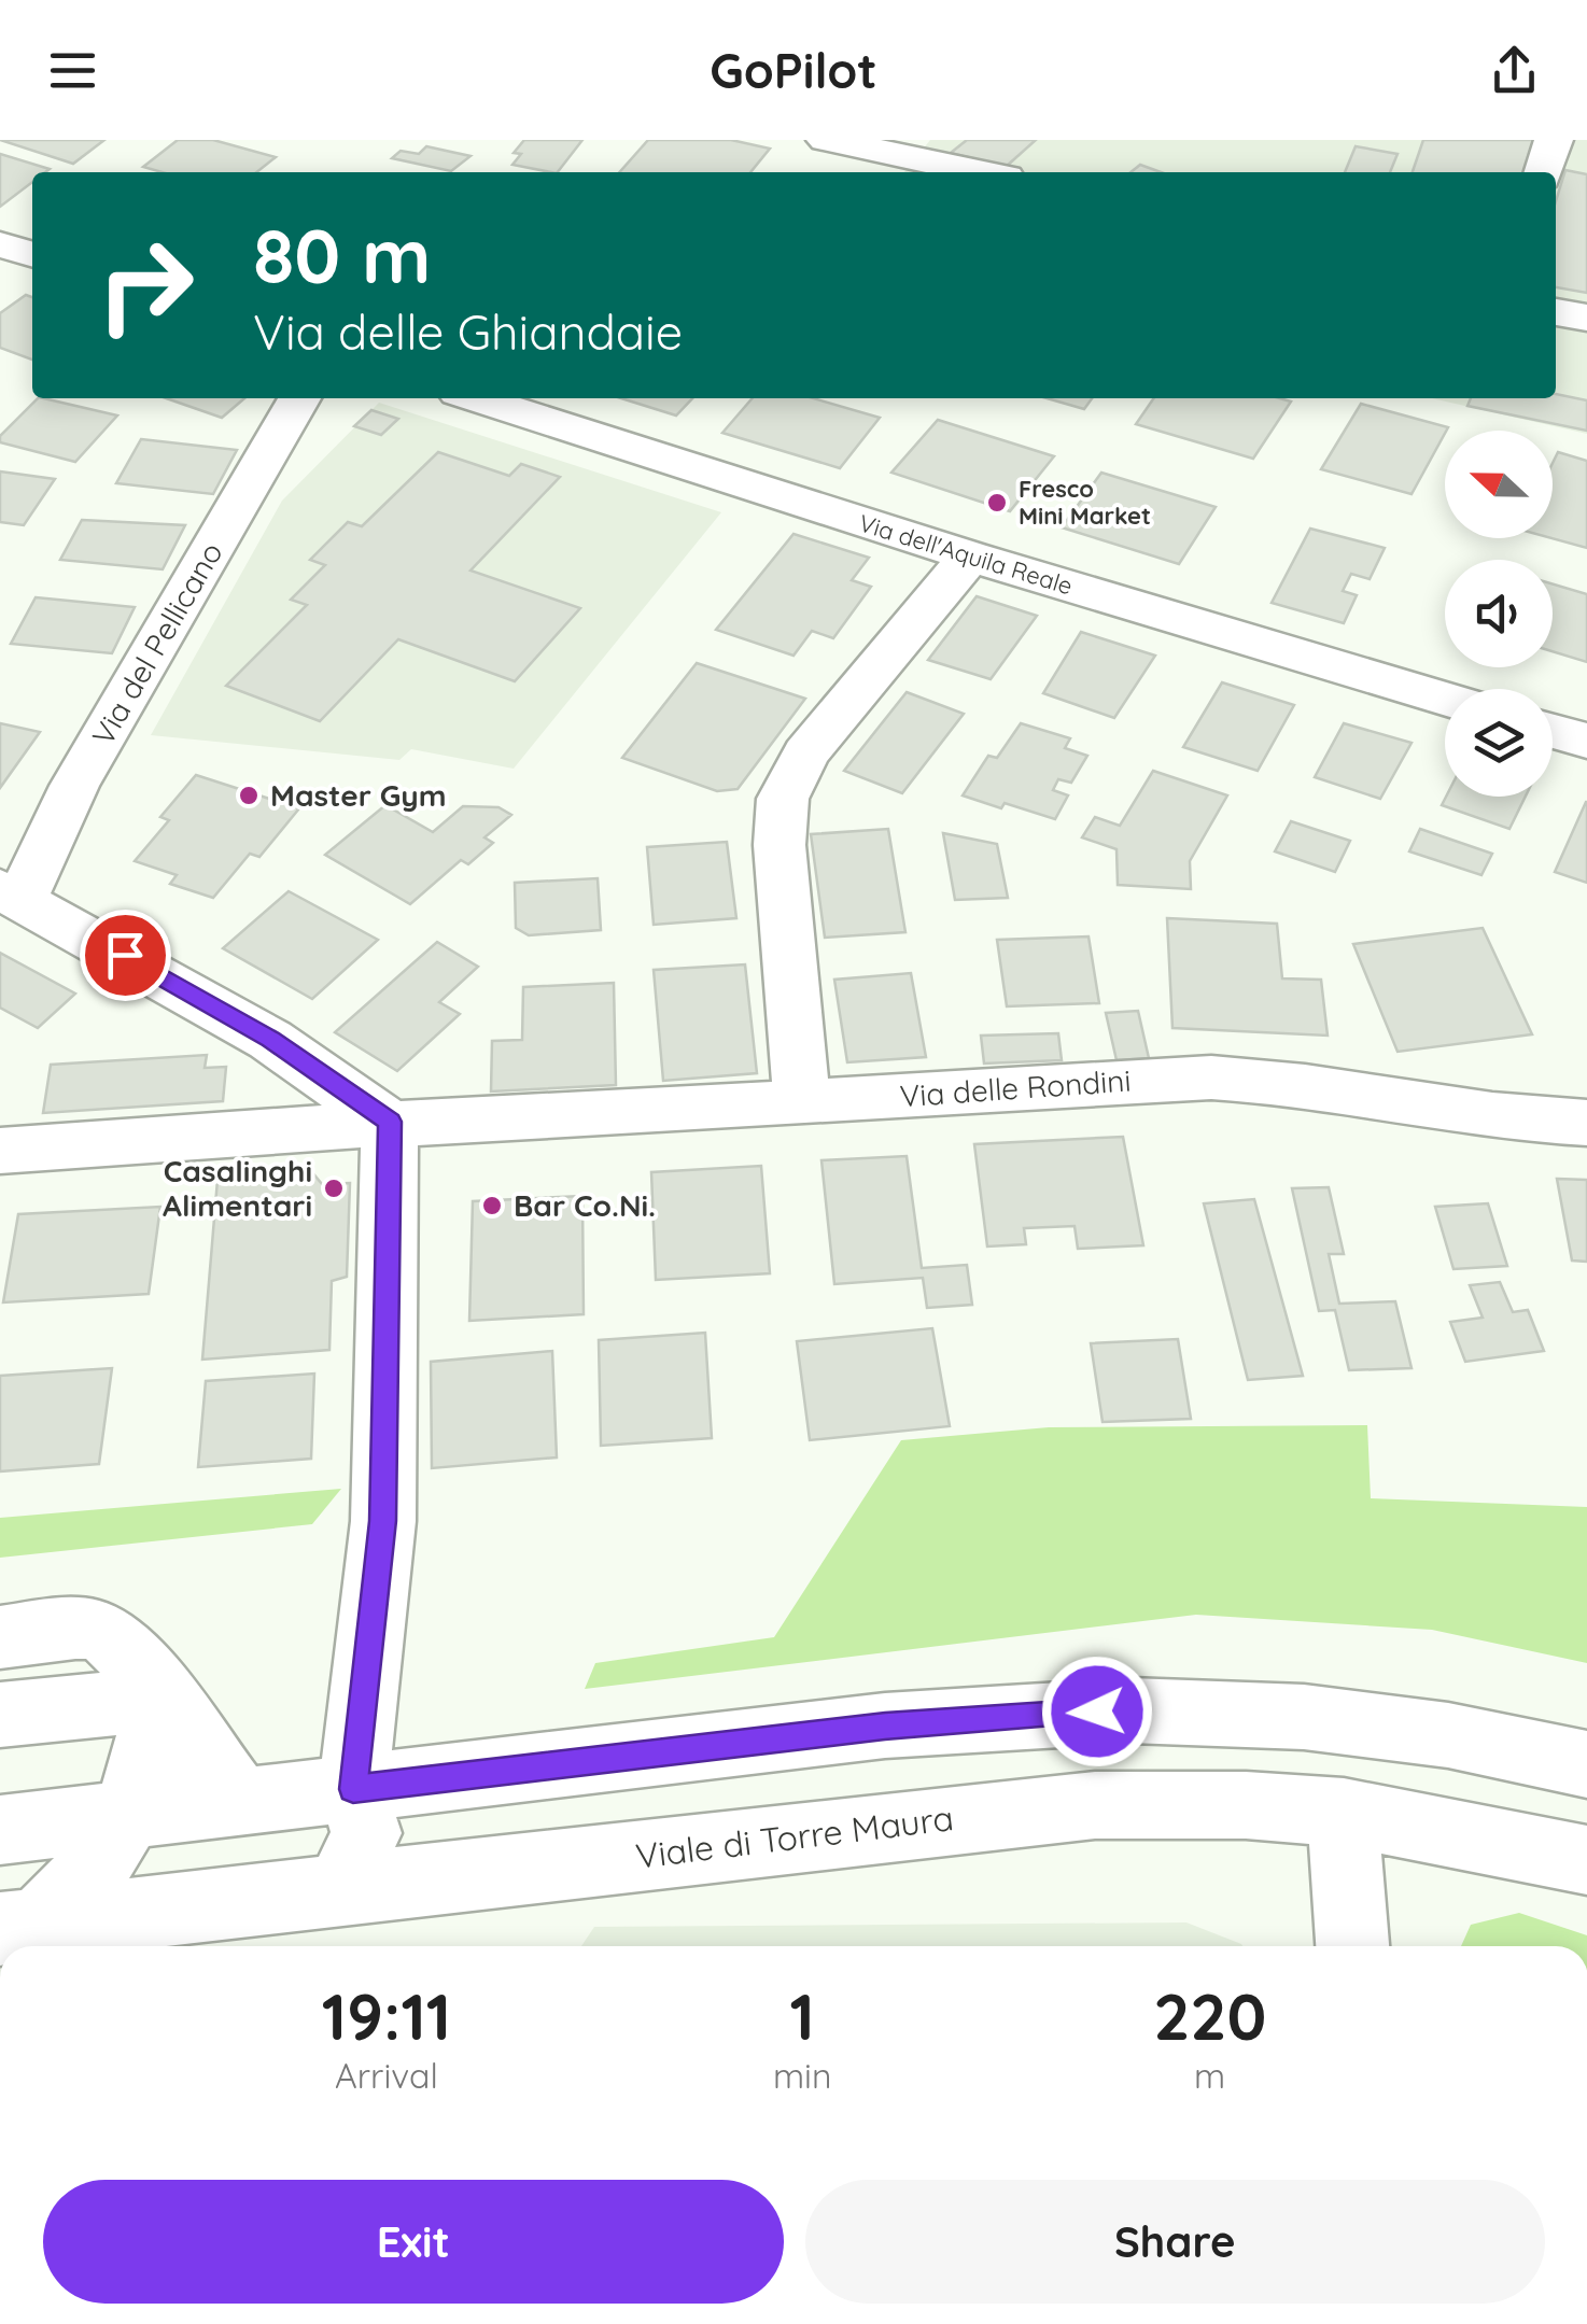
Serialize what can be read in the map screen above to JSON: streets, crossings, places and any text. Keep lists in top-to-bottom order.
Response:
{
  "streets": {
    "street": [
      "Via dell'Aquila Reale",
      "Via del Pellicano",
      "Via delle Rondini",
      "Viale di Torre Maura"
    ]
  },
  "places": [
    "Fresco Mini Market",
    "Master Gym",
    "Casalinghi Alimentari",
    "Bar Co.Ni."
  ],
  "north": "left",
  "page": {
    "header": "GoPilot",
    "turn": ["80 m", "Via delle Ghiandaie"],
    "eta": [
      "19:11",
      "Arrival",
      "1",
      "min",
      "220",
      "m"
    ],
    "buttons": ["Exit", "Share"]
  }
}
